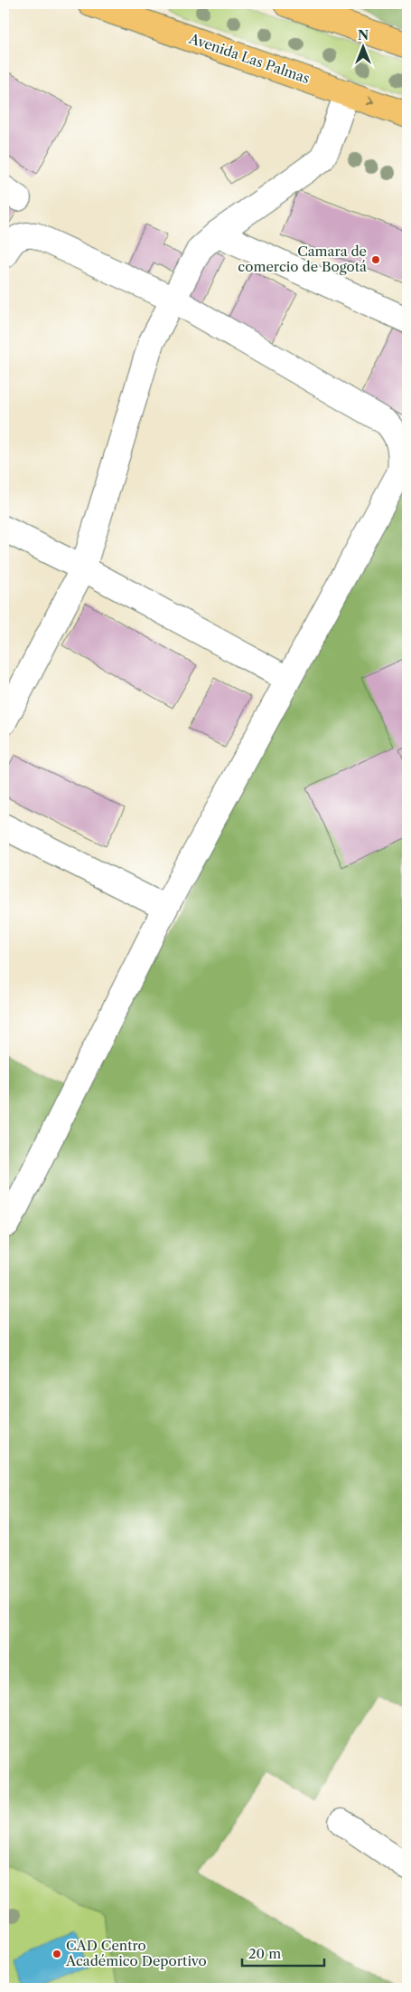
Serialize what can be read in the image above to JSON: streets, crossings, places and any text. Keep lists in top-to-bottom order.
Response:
{
  "streets": {
    "main road": ["Avenida Las Palmas"]
  },
  "places": ["Camara de comercio de Bogotá", "CAD Centro Académico Deportivo"],
  "scale_bar": "20 m",
  "north": "top"
}
